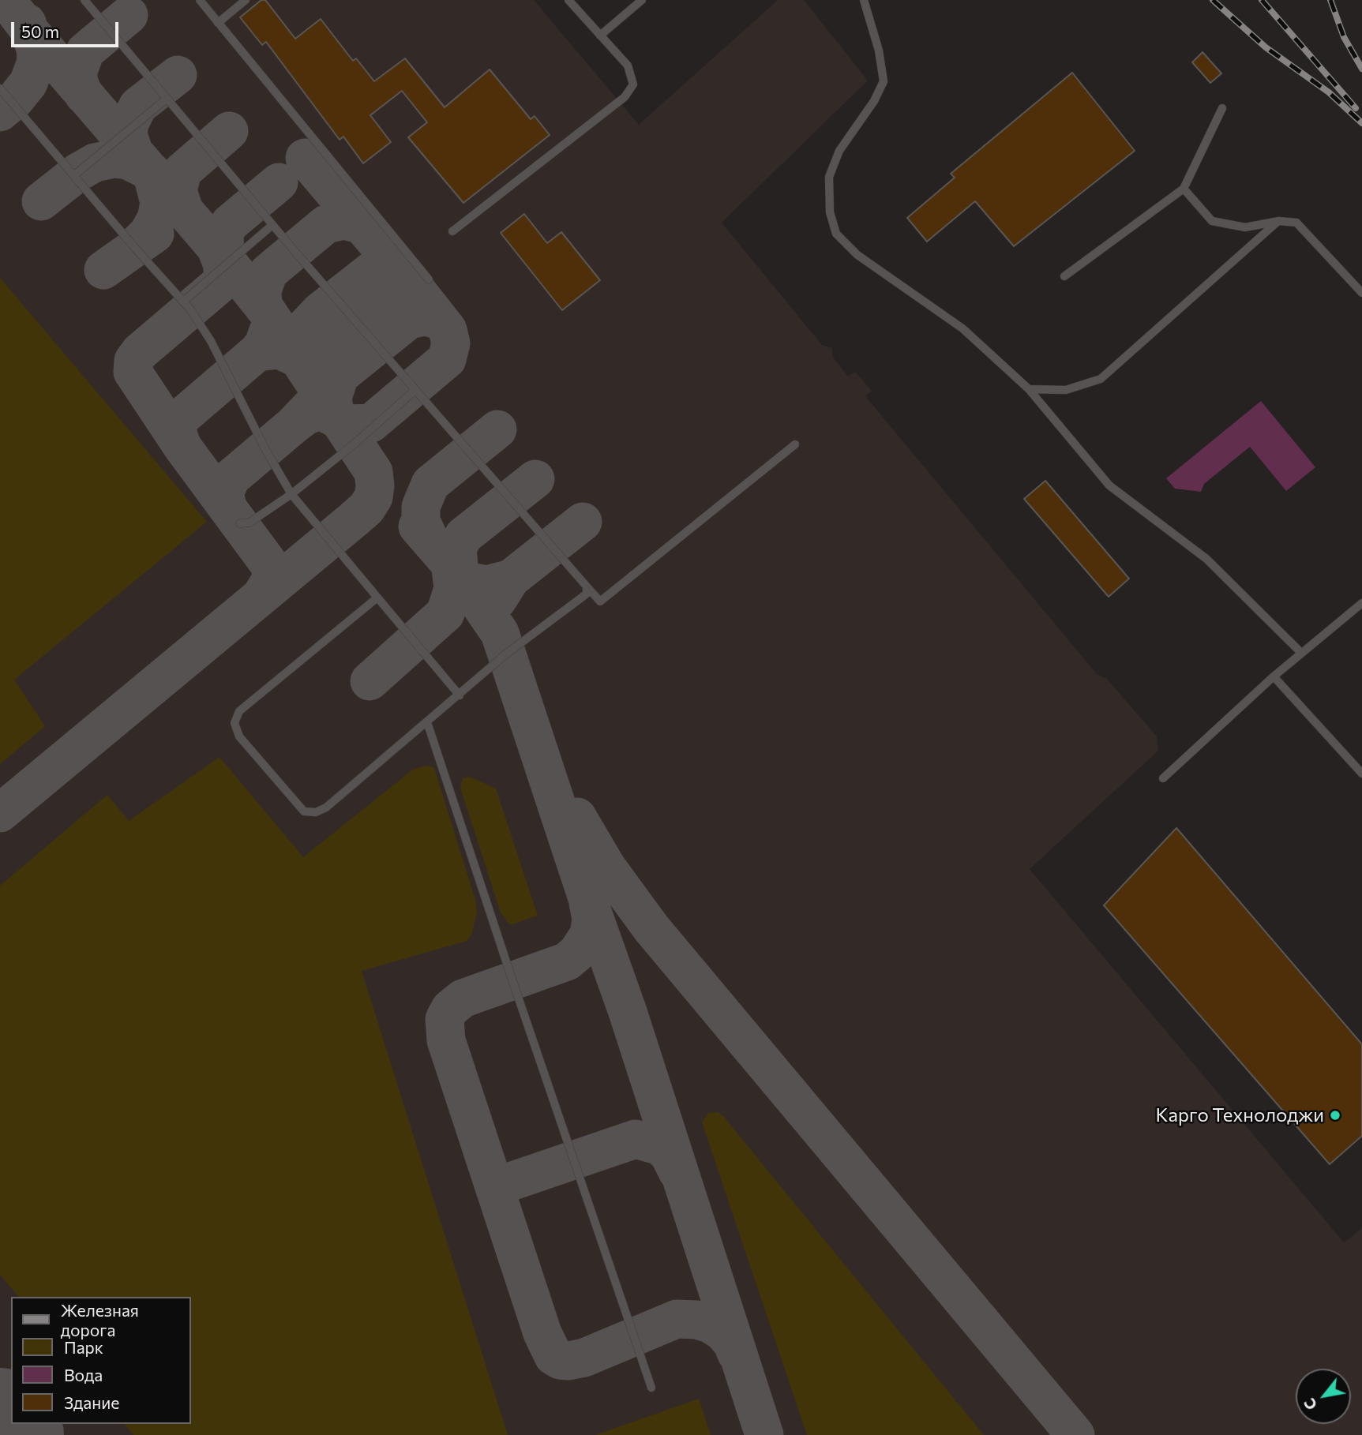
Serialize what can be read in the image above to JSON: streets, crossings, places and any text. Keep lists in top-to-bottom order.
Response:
{
  "places": ["Карго Технолоджи"],
  "legend": [
    "Железная дорога",
    "Парк",
    "Вода",
    "Здание"
  ],
  "scale_bar": "50 m",
  "north": "bottom left"
}
